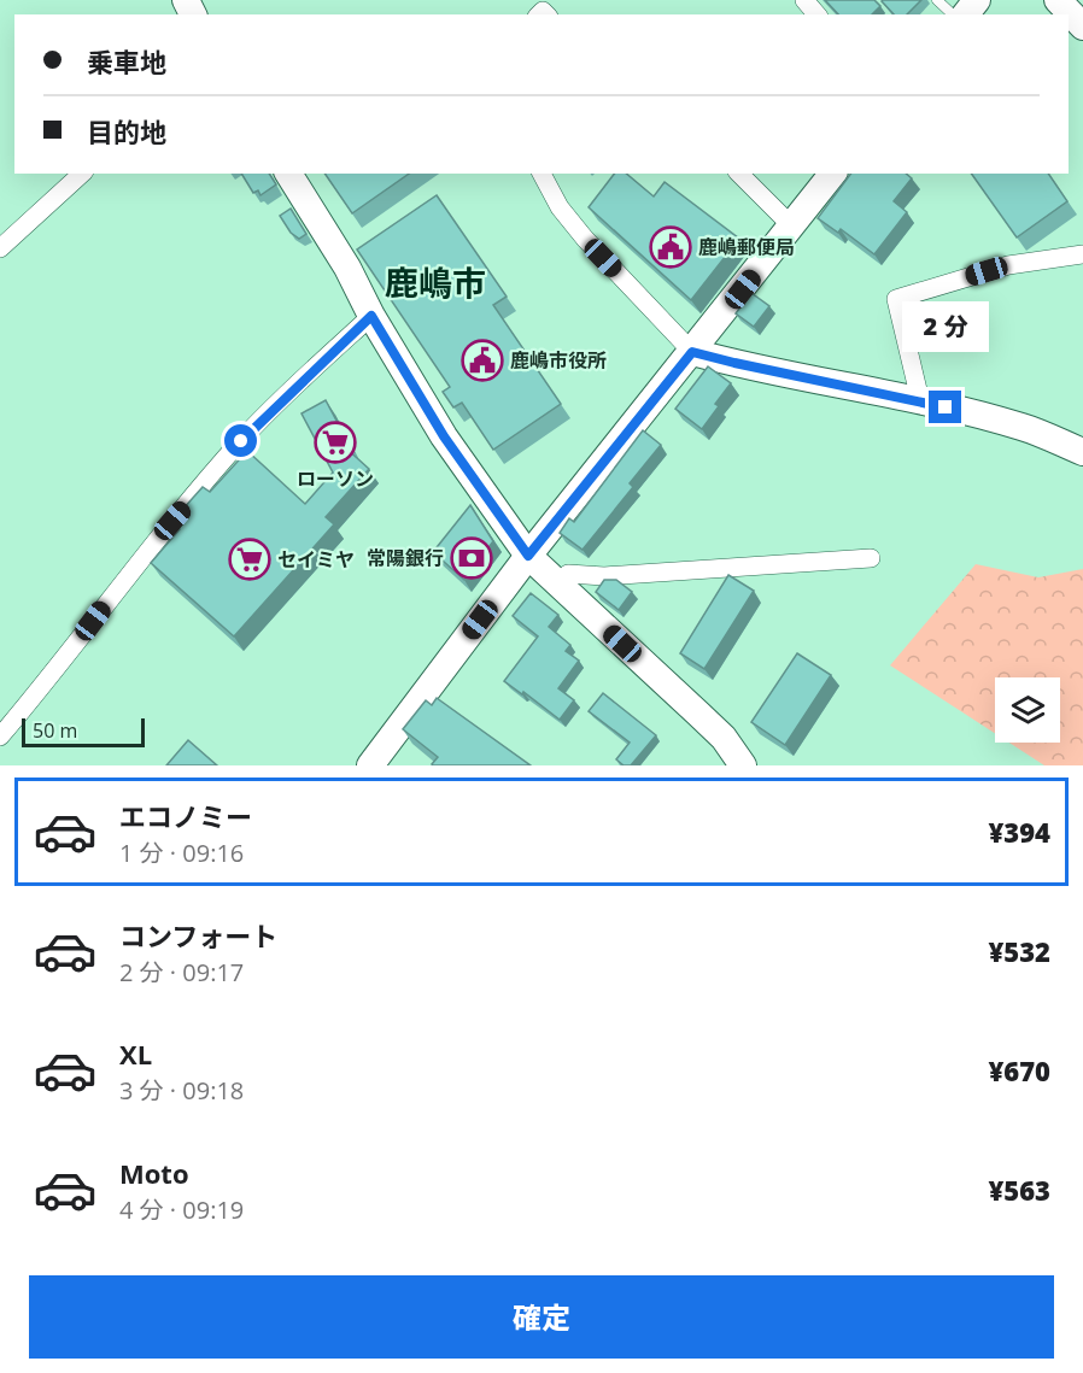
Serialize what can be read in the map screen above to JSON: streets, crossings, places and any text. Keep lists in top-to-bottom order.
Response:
{
  "districts": ["鹿嶋市"],
  "places": {
    "public building": ["鹿嶋郵便局", "鹿嶋市役所"],
    "supermarket": ["ローソン", "セイミヤ"],
    "bank": ["常陽銀行"]
  },
  "scale_bar": "50 m",
  "page": {
    "banner": ["乗車地", "目的地"],
    "bubble": "2 分",
    "scale": "50 m",
    "list": [
      {
        "name": "エコノミー",
        "note": "1 分 · 09:16",
        "value": "¥394"
      },
      {
        "name": "コンフォート",
        "note": "2 分 · 09:17",
        "value": "¥532"
      },
      {
        "name": "XL",
        "note": "3 分 · 09:18",
        "value": "¥670"
      },
      {
        "name": "Moto",
        "note": "4 分 · 09:19",
        "value": "¥563"
      }
    ],
    "buttons": "確定"
  }
}
